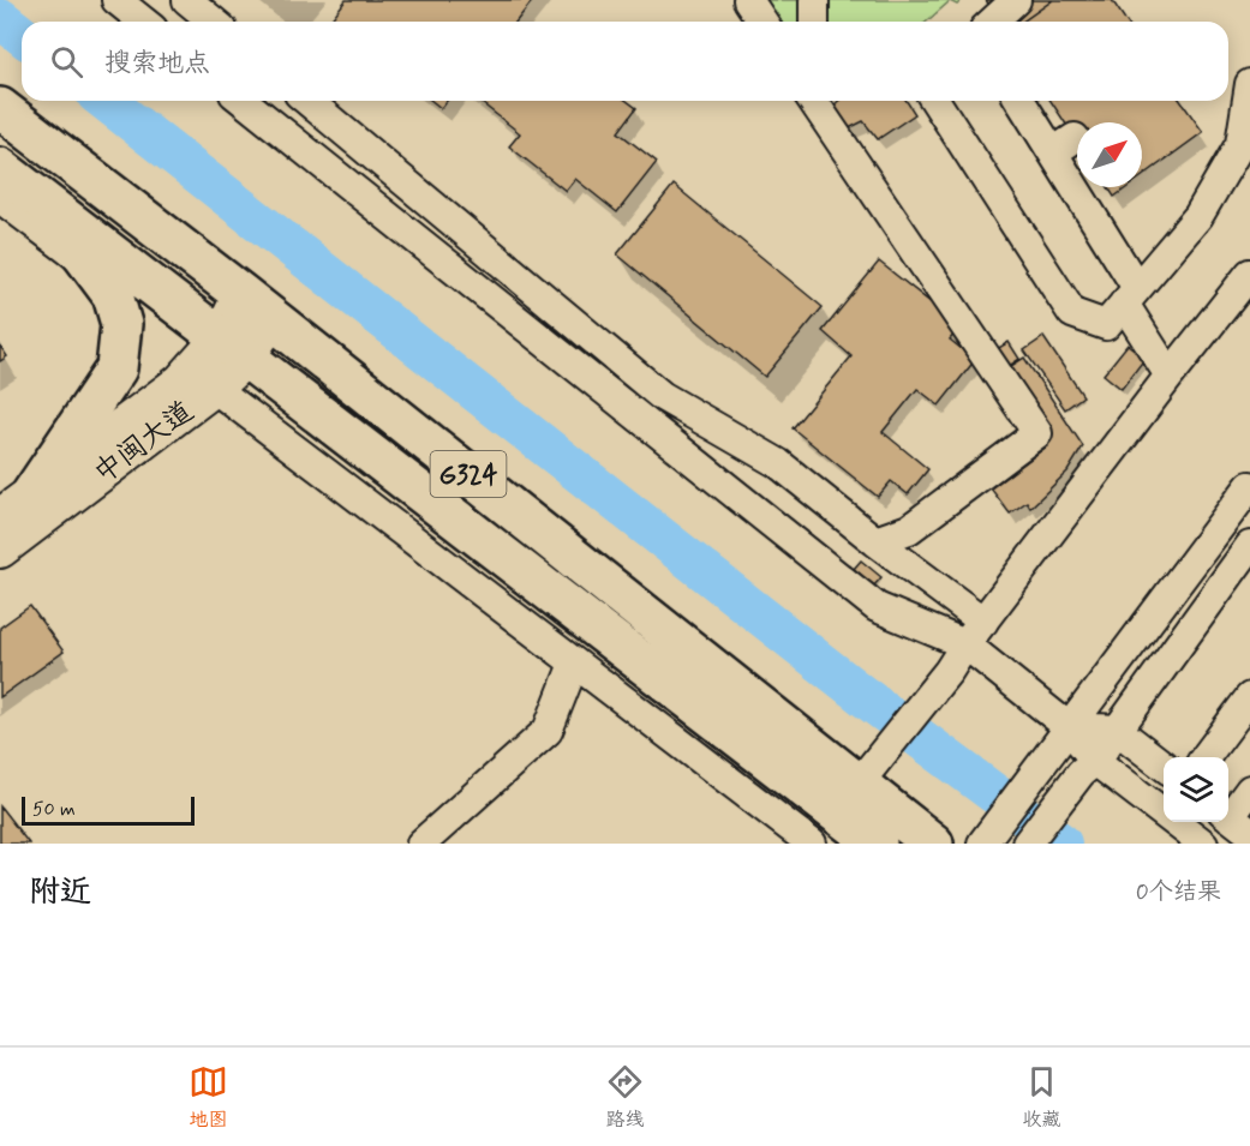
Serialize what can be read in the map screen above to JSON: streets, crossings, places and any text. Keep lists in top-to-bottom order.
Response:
{
  "streets": {
    "highway": ["G324"],
    "main road": ["中闽大道"]
  },
  "crossings": [
    ["中闽大道", "G324"]
  ],
  "scale_bar": "50 m",
  "north": "top right",
  "page": {
    "search": "搜索地点",
    "scale": "50 m",
    "heading": ["附近", "0个结果"],
    "nav": ["地图", "路线", "收藏"]
  }
}
